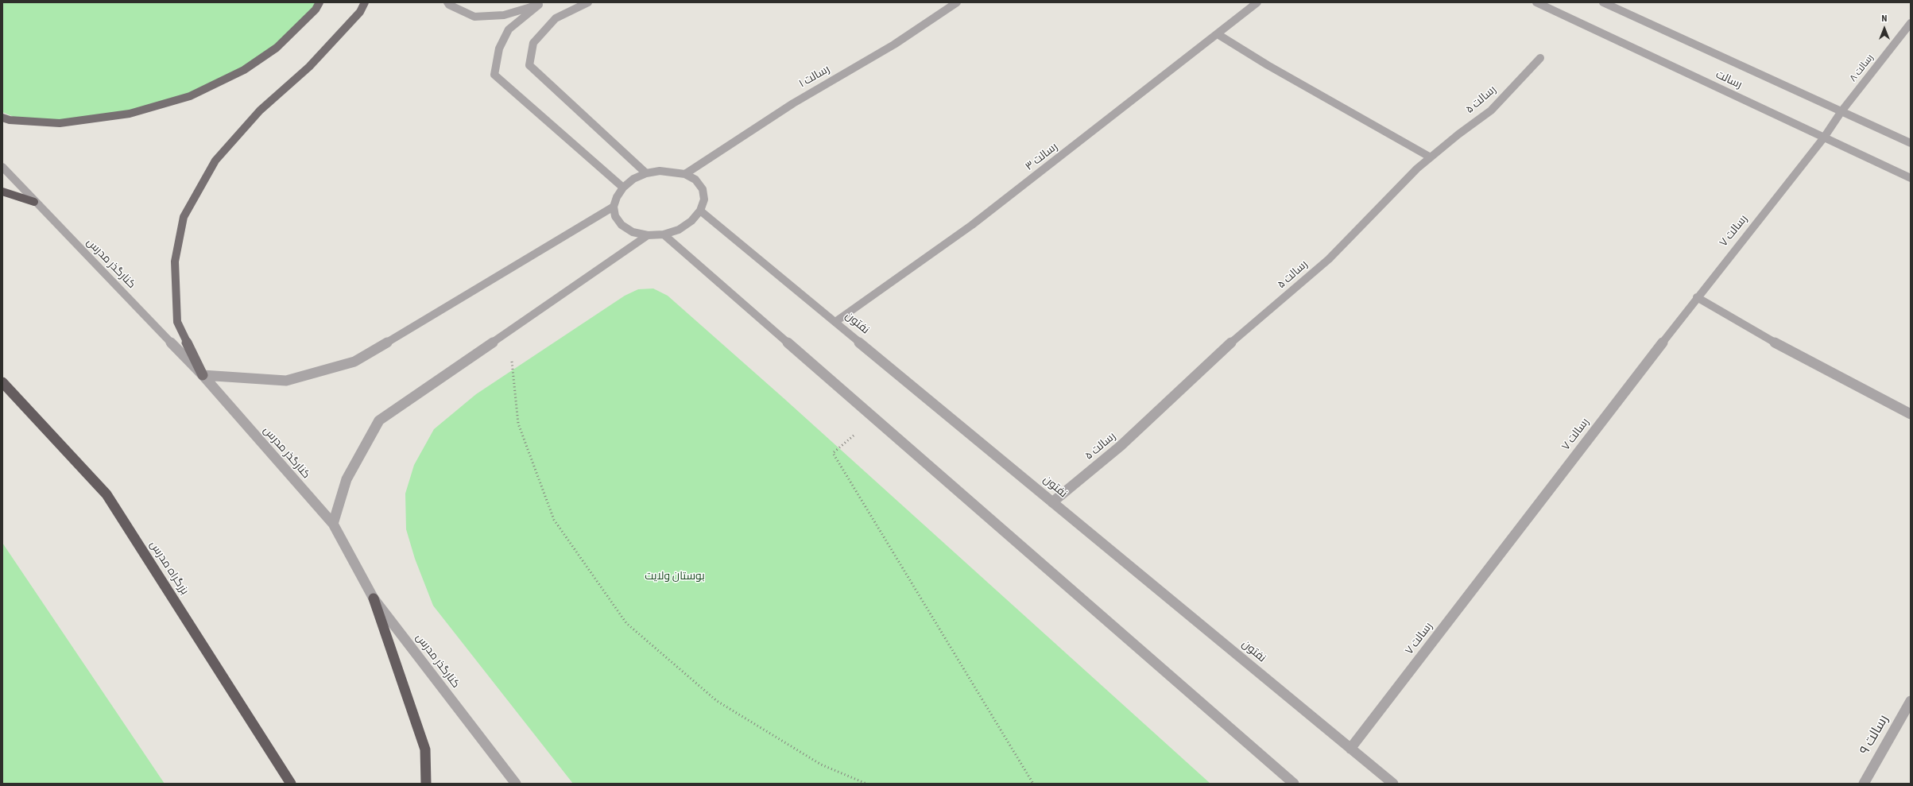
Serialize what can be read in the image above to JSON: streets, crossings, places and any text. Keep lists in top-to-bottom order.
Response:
{
  "streets": {
    "highway": ["بزرگراه مدرس"],
    "street": [
      "رسالت ۸",
      "رسالت ۱",
      "رسالت",
      "رسالت ۵",
      "رسالت ۳",
      "رسالت ۷",
      "کنارگذر مدرس",
      "نفتون",
      "رسالت ۹"
    ]
  },
  "crossings": [
    ["رسالت ۸", "رسالت"],
    ["رسالت ۸", "رسالت ۷"],
    ["رسالت ۱", "نفتون"],
    ["رسالت", "رسالت ۷"],
    ["رسالت ۵", "نفتون"],
    ["رسالت ۳", "نفتون"],
    ["رسالت ۷", "نفتون"]
  ],
  "parks": ["بوستان ولایت"],
  "north": "top"
}
